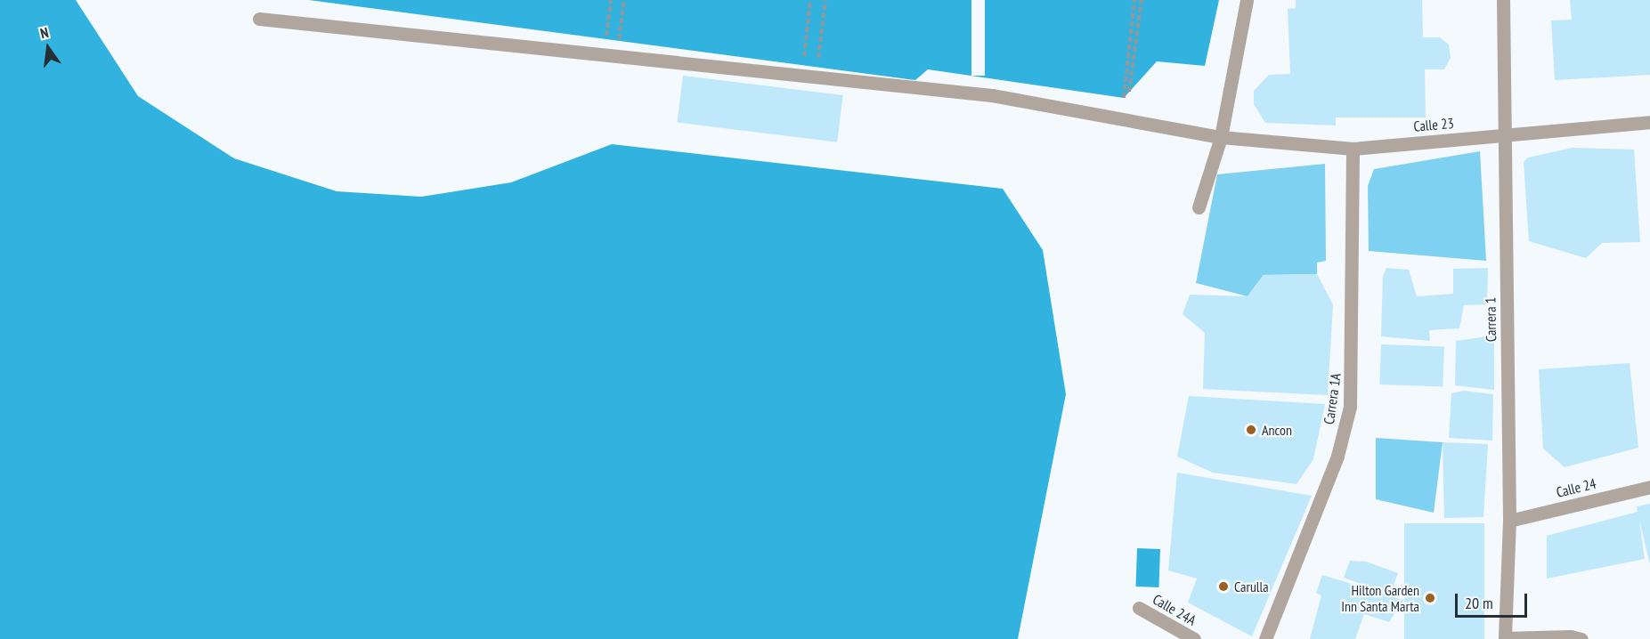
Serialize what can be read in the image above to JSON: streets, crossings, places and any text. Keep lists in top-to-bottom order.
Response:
{
  "streets": {
    "street": [
      "Calle 23",
      "Carrera 1",
      "Carrera 1A",
      "Calle 24",
      "Calle 24A"
    ]
  },
  "crossings": [
    ["Calle 23", "Carrera 1"],
    ["Calle 23", "Carrera 1A"],
    ["Carrera 1", "Calle 24"]
  ],
  "places": ["Ancon", "Carulla", "Hilton Garden Inn Santa Marta"],
  "scale_bar": "20 m",
  "north": "top"
}
